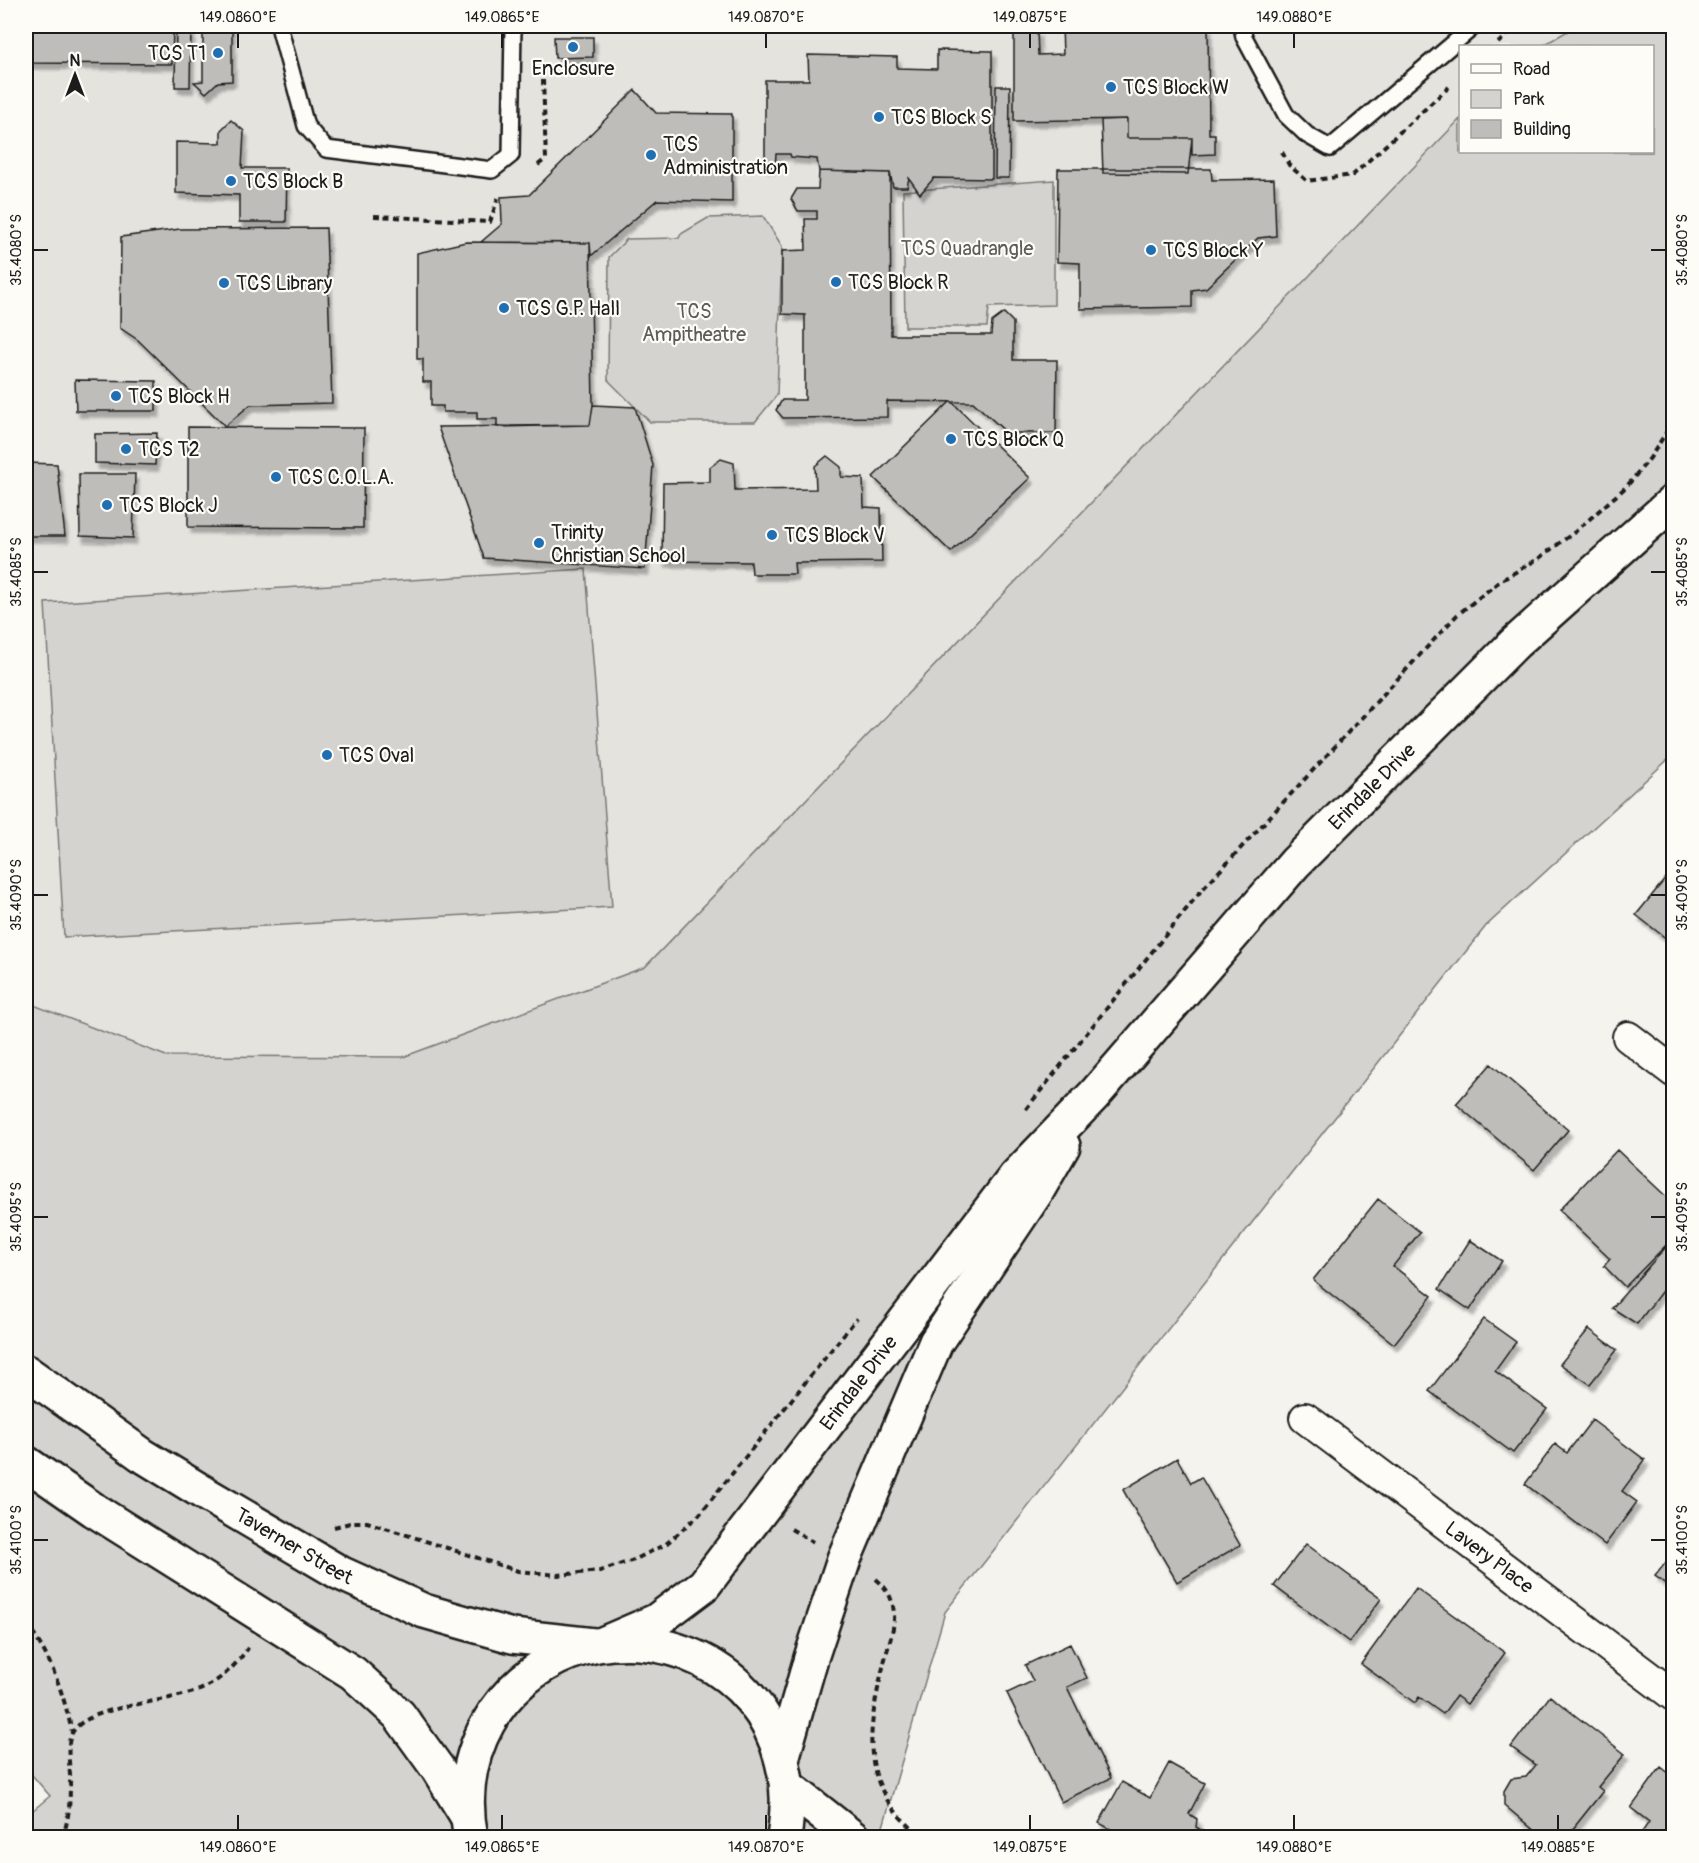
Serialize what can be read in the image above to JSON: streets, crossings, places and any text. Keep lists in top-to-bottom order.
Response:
{
  "streets": {
    "main road": ["Erindale Drive", "Taverner Street"],
    "street": ["Lavery Place"]
  },
  "crossings": [
    ["Erindale Drive", "Taverner Street"]
  ],
  "parks": ["TCS Quadrangle", "TCS Ampitheatre"],
  "places": [
    "Enclosure",
    "TCS T1",
    "TCS Block W",
    "TCS Block S",
    "TCS Administration",
    "TCS Block B",
    "TCS Block Y",
    "TCS Block R",
    "TCS Library",
    "TCS G.P. Hall",
    "TCS Block H",
    "TCS Block Q",
    "TCS T2",
    "TCS C.O.L.A.",
    "TCS Block J",
    "TCS Block V",
    "Trinity Christian School",
    "TCS Oval"
  ],
  "legend": ["Road", "Park", "Building"],
  "north": "top",
  "coordinates": [
    "149.0860°E",
    "149.0865°E",
    "149.0870°E",
    "149.0875°E",
    "149.0880°E",
    "35.4080°S",
    "35.4085°S",
    "35.4090°S",
    "35.4095°S",
    "35.4100°S",
    "149.0885°E"
  ]
}
